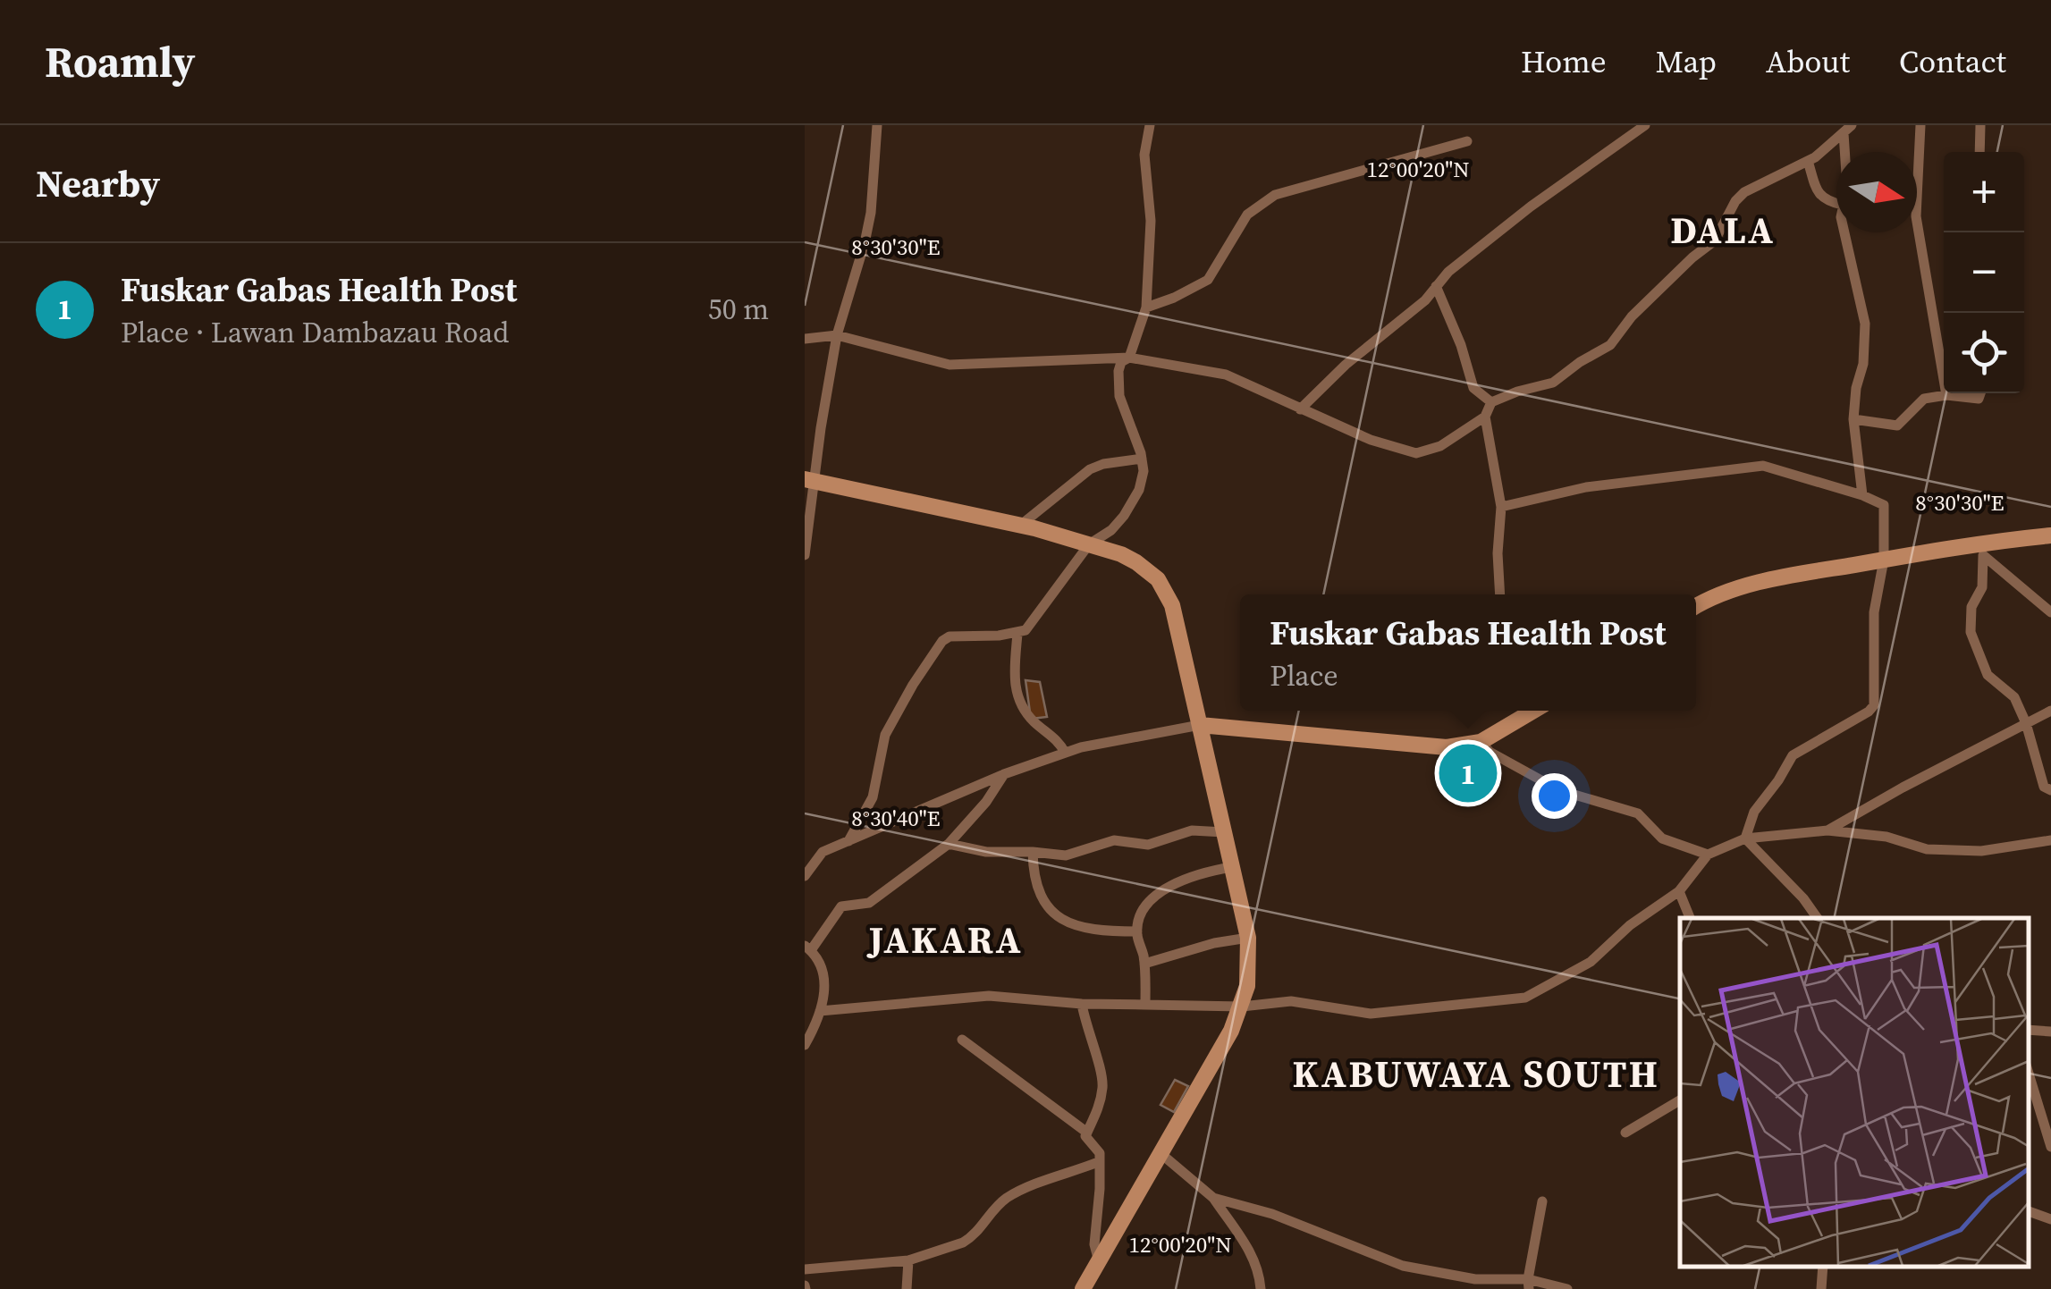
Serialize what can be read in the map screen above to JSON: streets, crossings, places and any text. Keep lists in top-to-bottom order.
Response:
{
  "districts": ["DALA", "JAKARA", "KABUWAYA SOUTH"],
  "north": "right",
  "page": {
    "header": "Roamly",
    "nav": [
      "Home",
      "Map",
      "About",
      "Contact"
    ],
    "heading": "Nearby",
    "map_buttons": ["+", "−"],
    "list": [
      {
        "mark": "1",
        "name": "Fuskar Gabas Health Post",
        "note": "Place · Lawan Dambazau Road",
        "value": "50 m"
      }
    ],
    "popup": ["Fuskar Gabas Health Post", "Place"],
    "pins": "1"
  },
  "coordinates": ["12°00'20\"N", "8°30'30\"E", "8°30'40\"E"]
}
